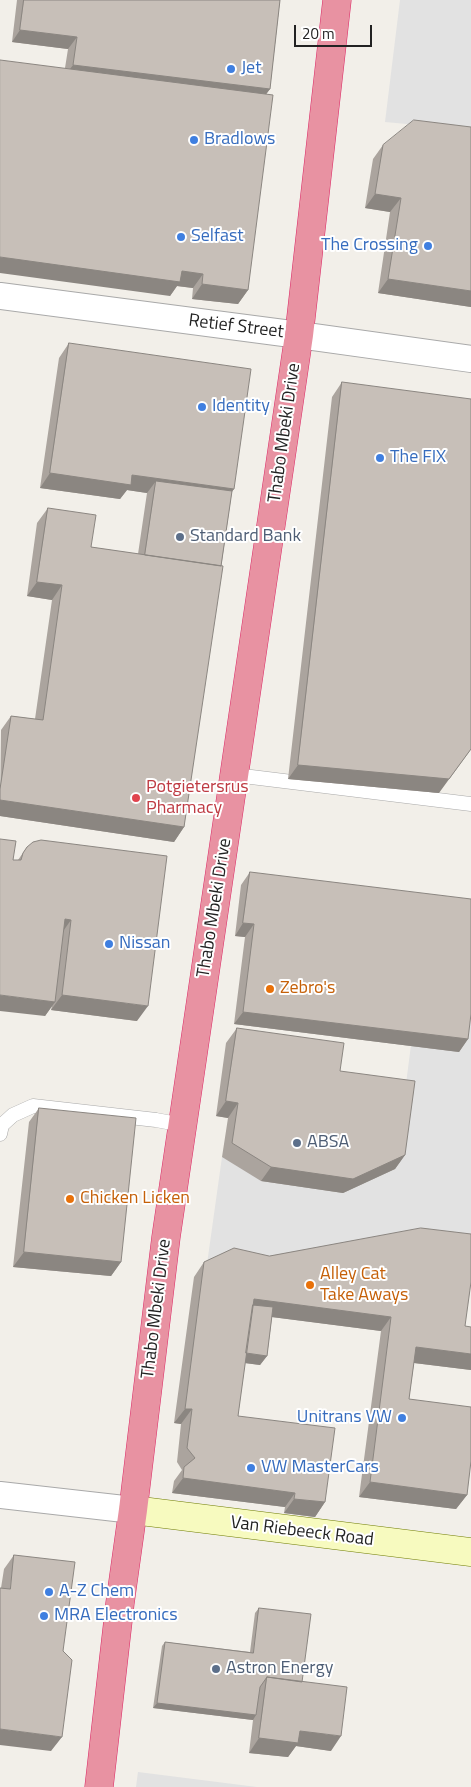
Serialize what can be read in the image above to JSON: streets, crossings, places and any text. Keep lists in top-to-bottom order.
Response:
{
  "streets": {
    "highway": ["Thabo Mbeki Drive"],
    "main road": ["Van Riebeeck Road"],
    "street": ["Retief Street"]
  },
  "crossings": [
    ["Retief Street", "Thabo Mbeki Drive"],
    ["Thabo Mbeki Drive", "Van Riebeeck Road"]
  ],
  "places": [
    "Jet",
    "Bradlows",
    "Selfast",
    "The Crossing",
    "Identity",
    "The FIX",
    "Standard Bank",
    "Potgietersrus Pharmacy",
    "Nissan",
    "Zebro's",
    "ABSA",
    "Chicken Licken",
    "Alley Cat Take Aways",
    "Unitrans VW",
    "VW MasterCars",
    "A-Z Chem",
    "MRA Electronics",
    "Astron Energy"
  ],
  "scale_bar": "20 m"
}
